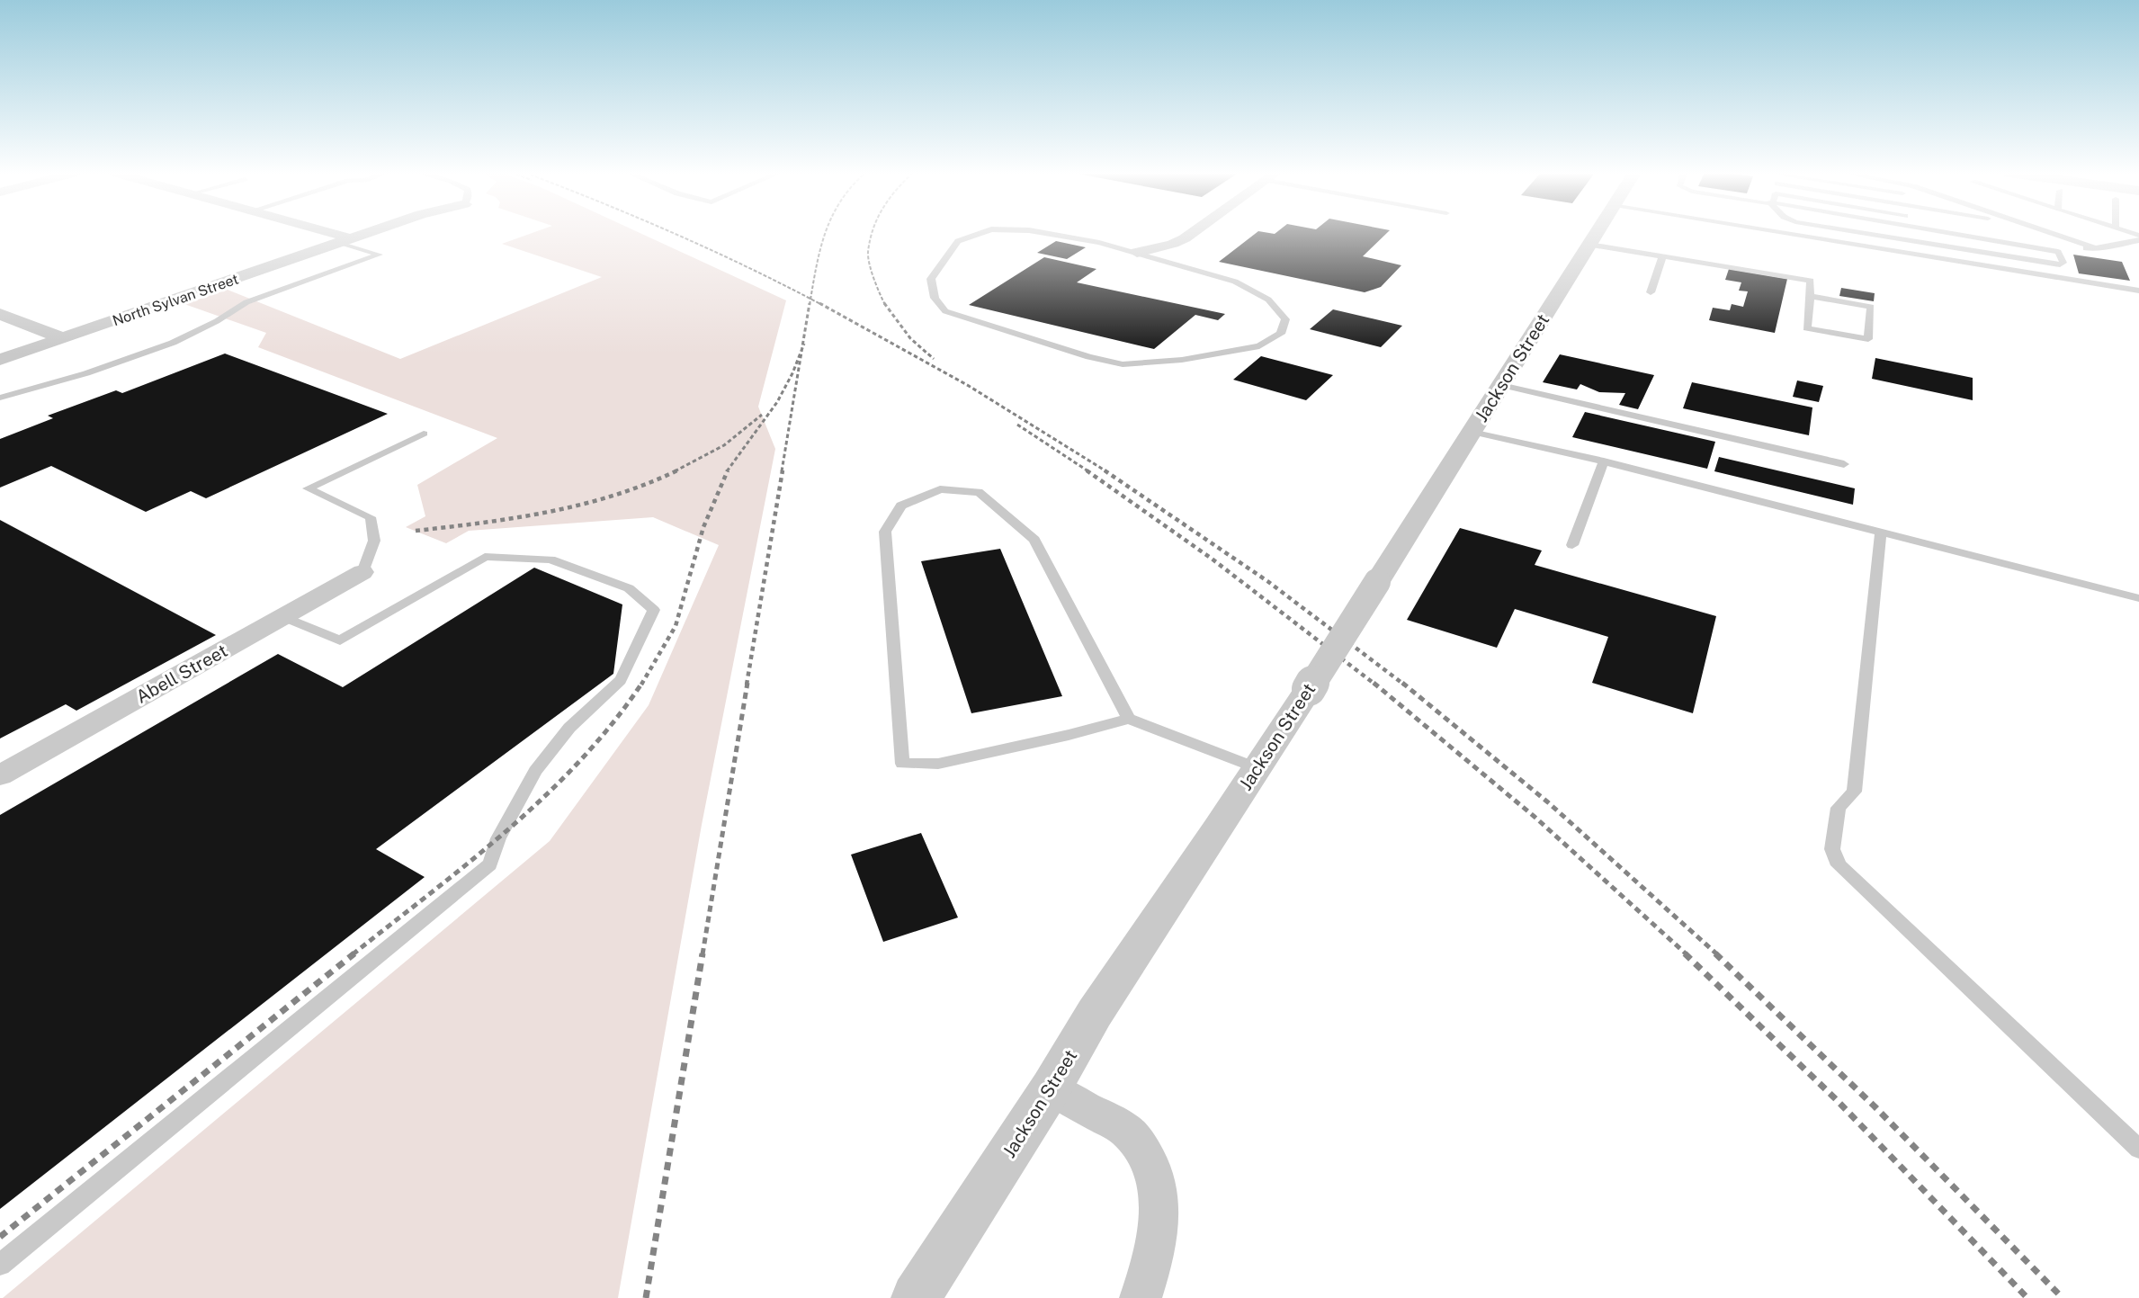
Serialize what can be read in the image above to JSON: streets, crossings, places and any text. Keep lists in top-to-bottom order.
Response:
{
  "streets": {
    "street": ["North Sylvan Street", "Jackson Street", "Abell Street"]
  }
}
